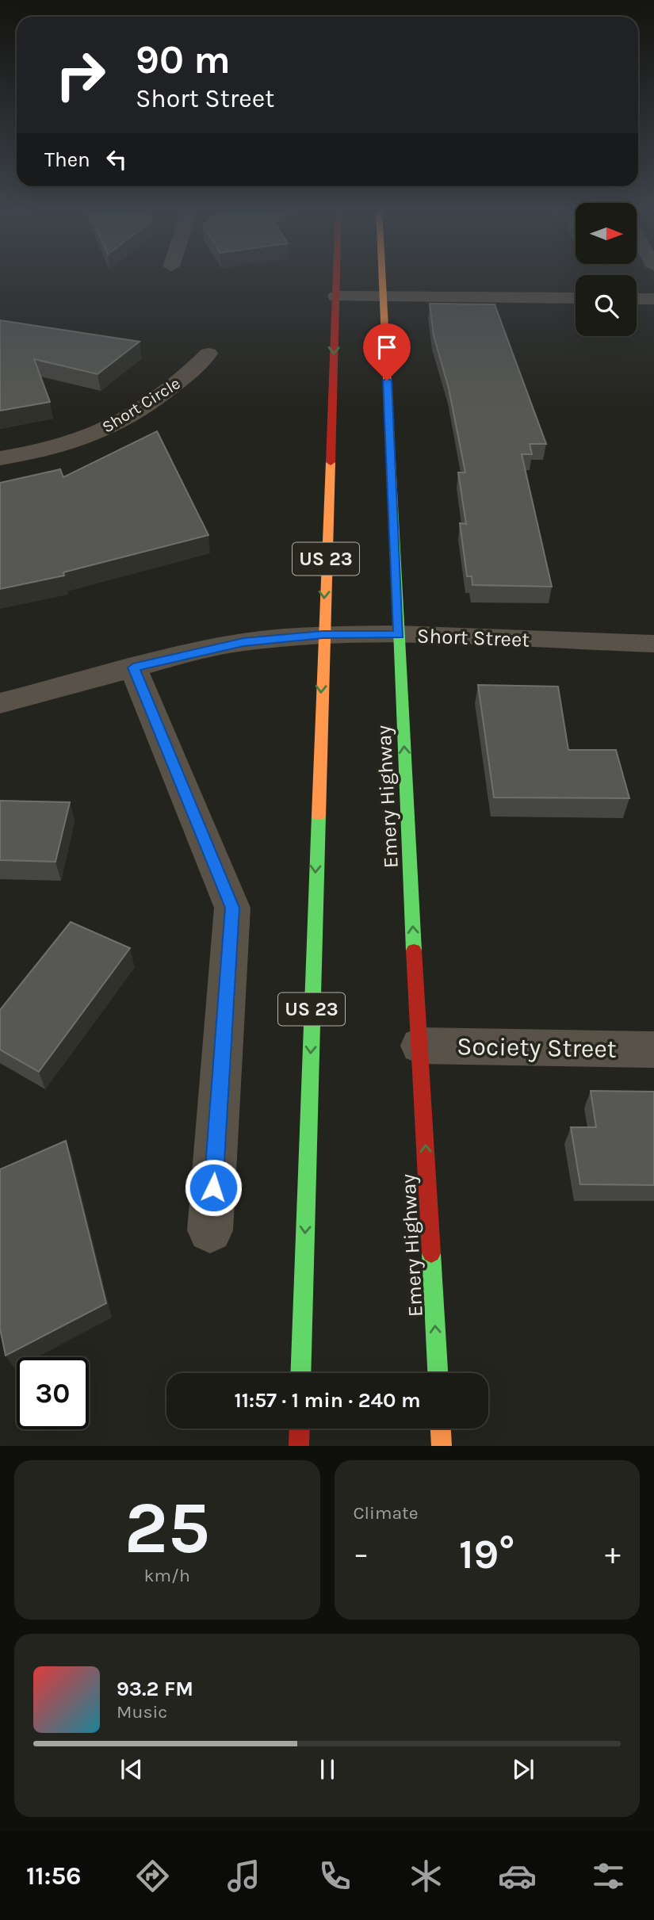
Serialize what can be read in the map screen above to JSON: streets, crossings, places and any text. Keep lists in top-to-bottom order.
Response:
{
  "streets": {
    "highway": ["US 23", "Emery Highway"],
    "street": ["Short Circle", "Short Street", "Society Street"]
  },
  "crossings": [
    ["US 23", "Short Street"],
    ["Short Street", "Emery Highway"],
    ["Emery Highway", "Society Street"]
  ],
  "north": "right",
  "page": {
    "turn": ["90 m", "Short Street"],
    "then": "Then",
    "limit": "30",
    "trip": "11:57 · 1 min · 240 m",
    "tile": [
      ["25", "km/h"],
      "Climate"
    ],
    "heat": ["−", "19°", "+"],
    "song": ["93.2 FM", "Music"],
    "tabs": "11:56"
  }
}
